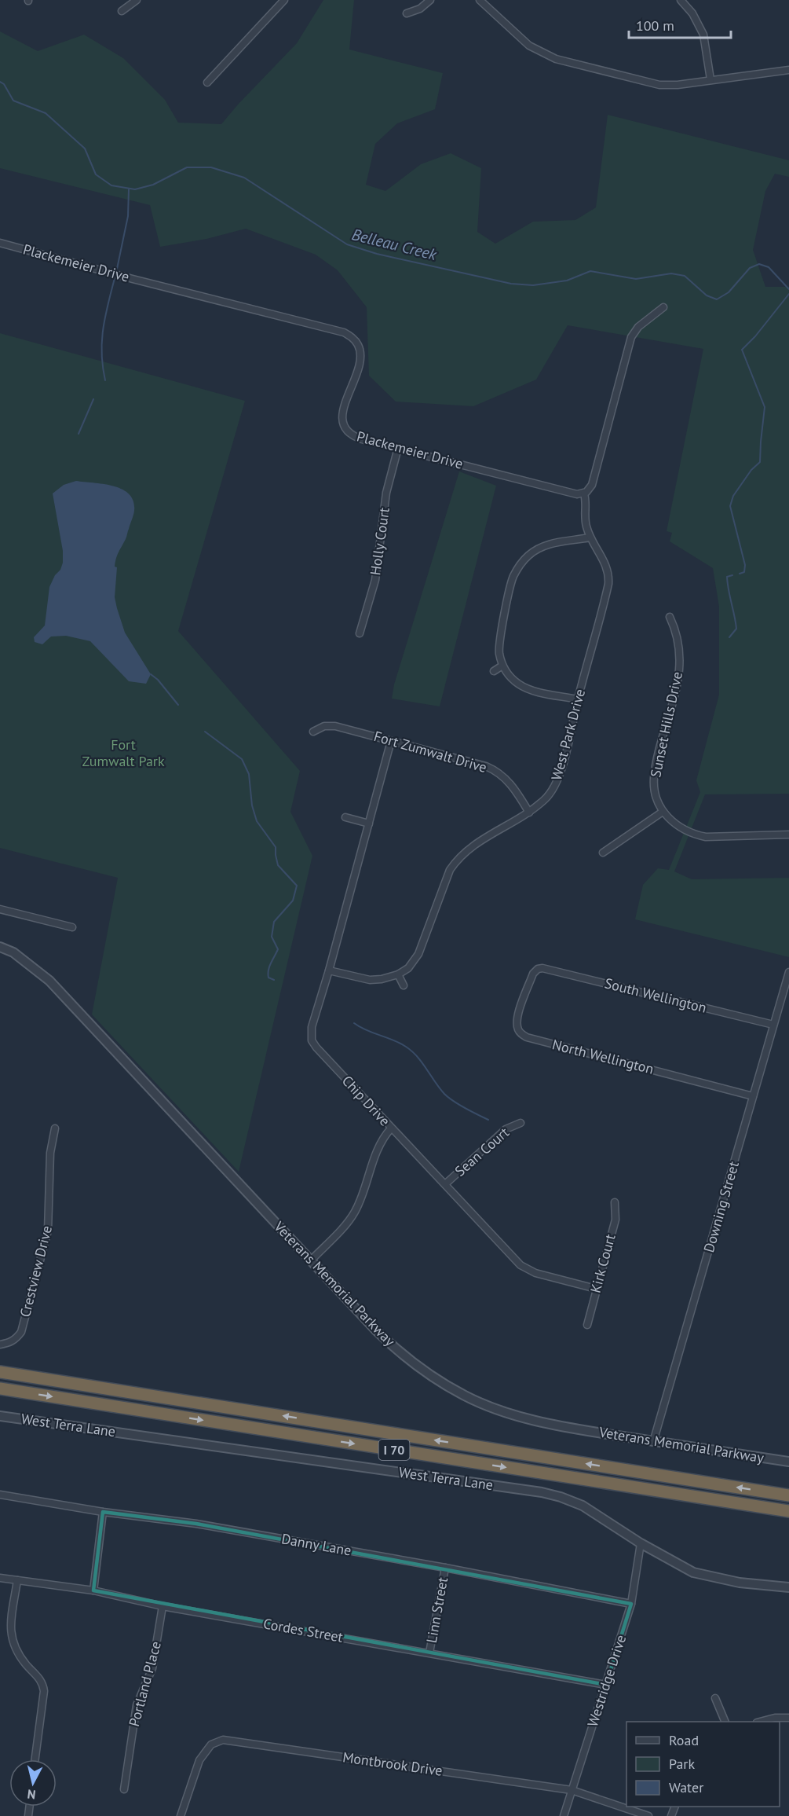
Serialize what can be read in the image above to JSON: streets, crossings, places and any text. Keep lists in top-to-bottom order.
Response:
{
  "streets": {
    "highway": ["I 70"],
    "street": [
      "Plackemeier Drive",
      "Holly Court",
      "Sunset Hills Drive",
      "West Park Drive",
      "Fort Zumwalt Drive",
      "South Wellington",
      "North Wellington",
      "Chip Drive",
      "Sean Court",
      "Downing Street",
      "Kirk Court",
      "Crestview Drive",
      "Veterans Memorial Parkway",
      "West Terra Lane",
      "Danny Lane",
      "Linn Street",
      "Cordes Street",
      "Westridge Drive",
      "Portland Place",
      "Montbrook Drive"
    ]
  },
  "crossings": [
    ["Plackemeier Drive", "Holly Court"],
    ["Plackemeier Drive", "West Park Drive"],
    ["West Park Drive", "Fort Zumwalt Drive"],
    ["Fort Zumwalt Drive", "Chip Drive"],
    ["South Wellington", "North Wellington"],
    ["South Wellington", "Downing Street"],
    ["North Wellington", "Downing Street"],
    ["Chip Drive", "Sean Court"],
    ["Chip Drive", "Kirk Court"],
    ["Downing Street", "Veterans Memorial Parkway"],
    ["West Terra Lane", "Westridge Drive"],
    ["Danny Lane", "Linn Street"],
    ["Danny Lane", "Westridge Drive"],
    ["Linn Street", "Cordes Street"],
    ["Cordes Street", "Westridge Drive"],
    ["Cordes Street", "Portland Place"],
    ["Westridge Drive", "Montbrook Drive"]
  ],
  "water": ["Belleau Creek"],
  "parks": ["Fort Zumwalt Park"],
  "legend": ["Road", "Park", "Water"],
  "scale_bar": "100 m",
  "north": "bottom"
}
